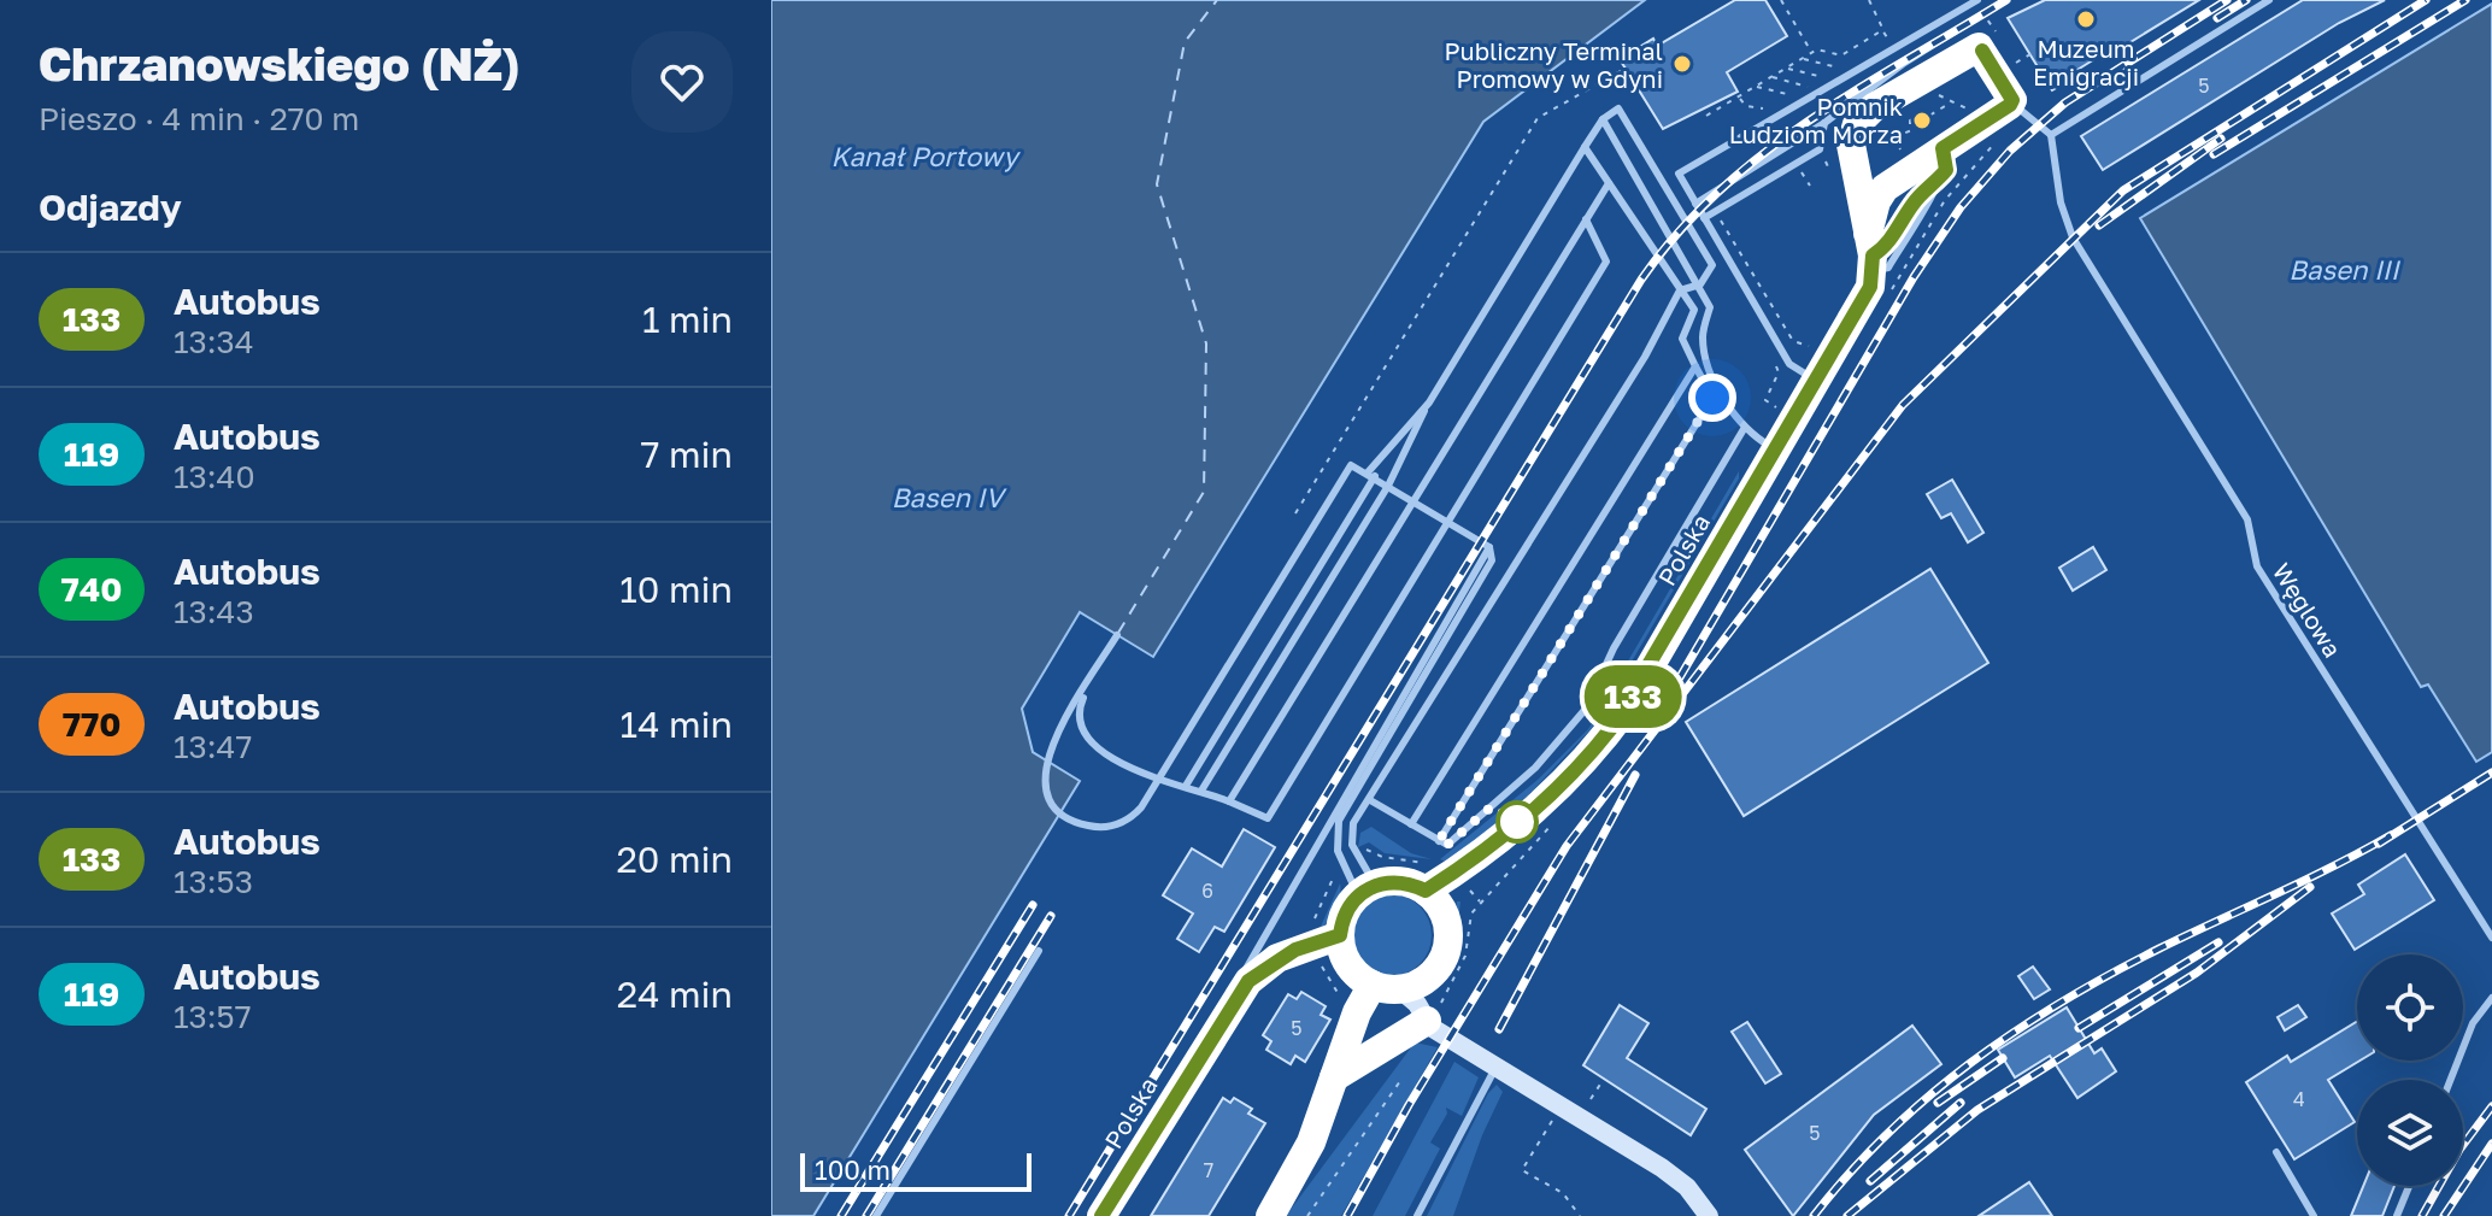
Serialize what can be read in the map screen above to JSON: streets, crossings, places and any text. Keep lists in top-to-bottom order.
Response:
{
  "streets": {
    "highway": ["Polska"],
    "lane": ["Węglowa"]
  },
  "water": ["Kanał Portowy", "Basen III", "Basen IV"],
  "places": ["Muzeum Emigracji", "Publiczny Terminal Promowy w Gdyni", "Pomnik Ludziom Morza"],
  "lines": ["bus line 133"],
  "house_numbers": [
    "5",
    "6",
    "5",
    "4",
    "5",
    "7"
  ],
  "scale_bar": "100 m",
  "page": {
    "heading": [
      ["Chrzanowskiego (NŻ)", "Pieszo · 4 min · 270 m"],
      "Odjazdy"
    ],
    "on_map": "133",
    "list": [
      {
        "mark": "133",
        "name": "Autobus",
        "note": "13:34",
        "value": "1 min"
      },
      {
        "mark": "119",
        "name": "Autobus",
        "note": "13:40",
        "value": "7 min"
      },
      {
        "mark": "740",
        "name": "Autobus",
        "note": "13:43",
        "value": "10 min"
      },
      {
        "mark": "770",
        "name": "Autobus",
        "note": "13:47",
        "value": "14 min"
      },
      {
        "mark": "133",
        "name": "Autobus",
        "note": "13:53",
        "value": "20 min"
      },
      {
        "mark": "119",
        "name": "Autobus",
        "note": "13:57",
        "value": "24 min"
      }
    ],
    "scale": "100 m"
  }
}
